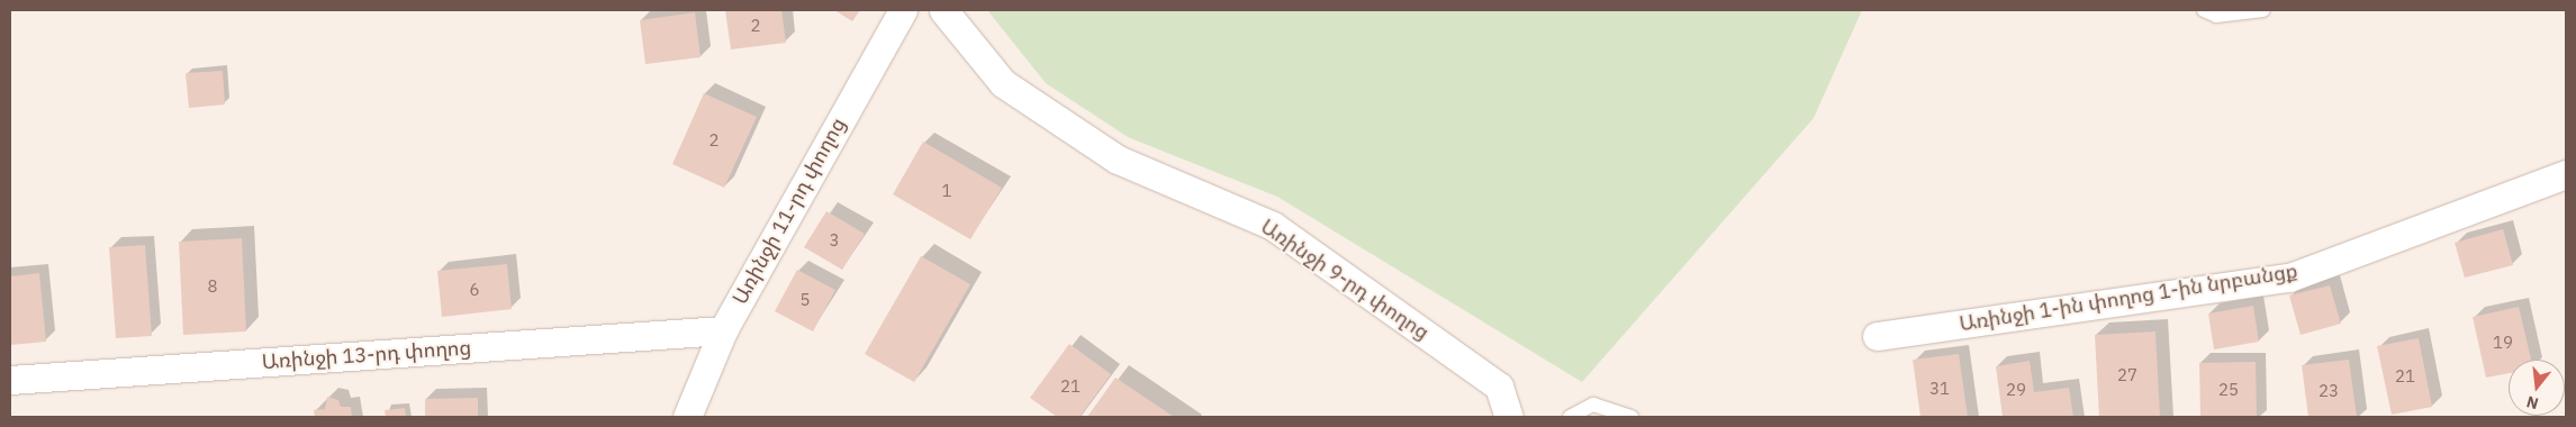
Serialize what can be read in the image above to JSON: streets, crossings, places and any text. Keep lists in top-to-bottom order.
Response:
{
  "streets": {
    "street": [
      "Առինջի 11-րդ փողոց",
      "Առինջի 9-րդ փողոց",
      "Առինջի 1-ին փողոց 1-ին նրբանցք",
      "Առինջի 13-րդ փողոց"
    ]
  },
  "crossings": [
    ["Առինջի 11-րդ փողոց", "Առինջի 13-րդ փողոց"]
  ],
  "house_numbers": [
    "2",
    "2",
    "1",
    "3",
    "8",
    "6",
    "5",
    "19",
    "27",
    "21",
    "21",
    "31",
    "29",
    "25",
    "23"
  ],
  "north": "bottom"
}
